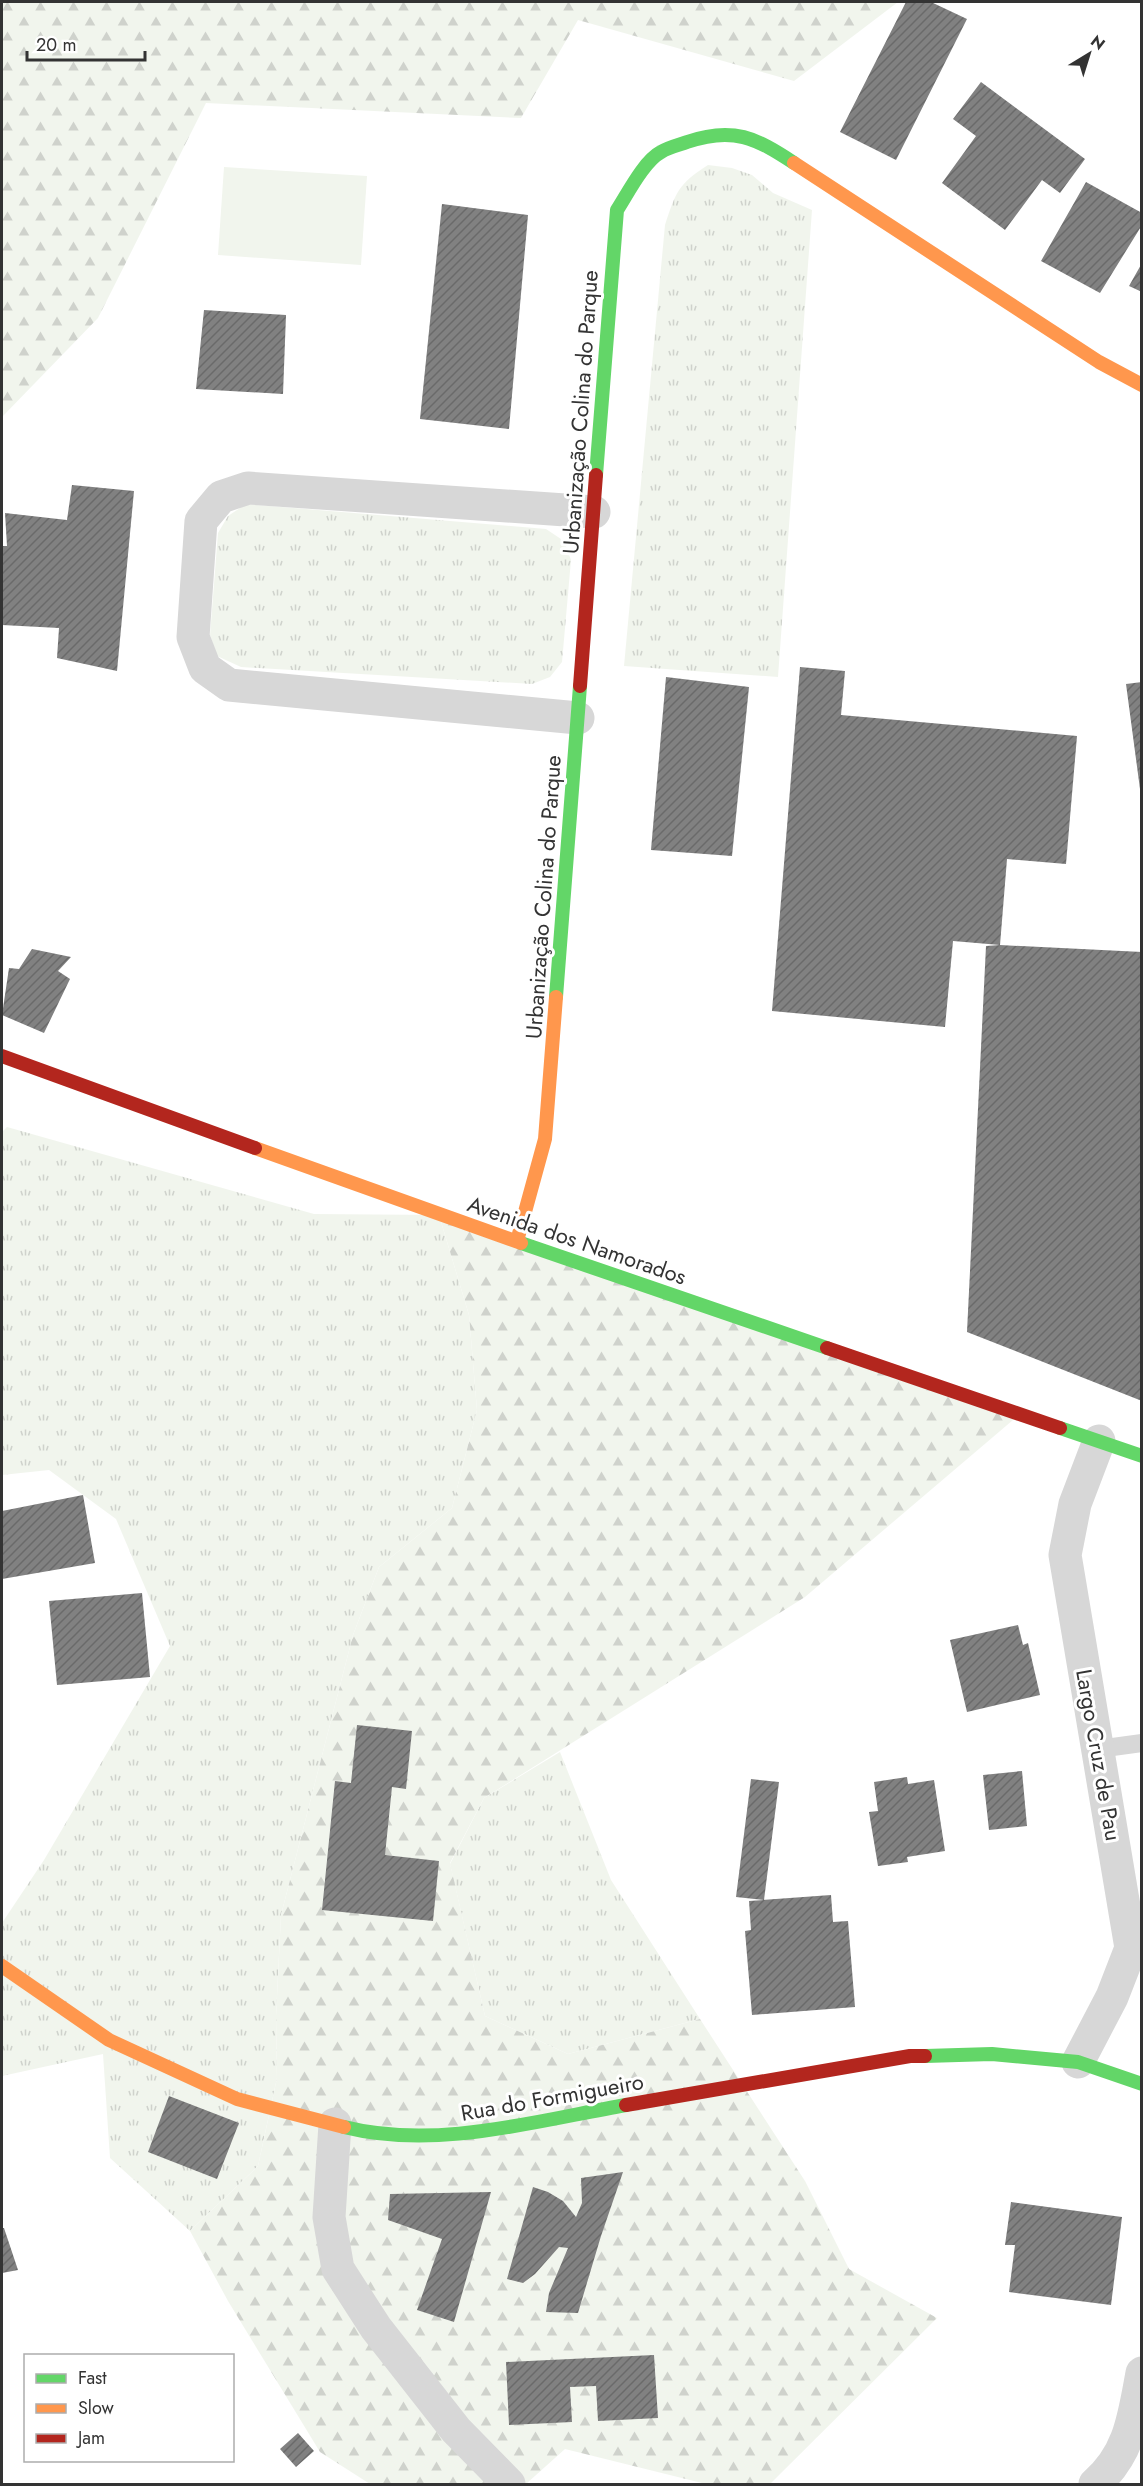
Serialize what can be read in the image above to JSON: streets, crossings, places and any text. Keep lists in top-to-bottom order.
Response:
{
  "streets": {
    "street": [
      "Urbanização Colina do Parque",
      "Avenida dos Namorados",
      "Largo Cruz de Pau",
      "Rua do Formigueiro"
    ]
  },
  "crossings": [
    ["Urbanização Colina do Parque", "Avenida dos Namorados"],
    ["Avenida dos Namorados", "Largo Cruz de Pau"],
    ["Largo Cruz de Pau", "Rua do Formigueiro"]
  ],
  "legend": ["Fast", "Slow", "Jam"],
  "scale_bar": "20 m",
  "north": "top right"
}
